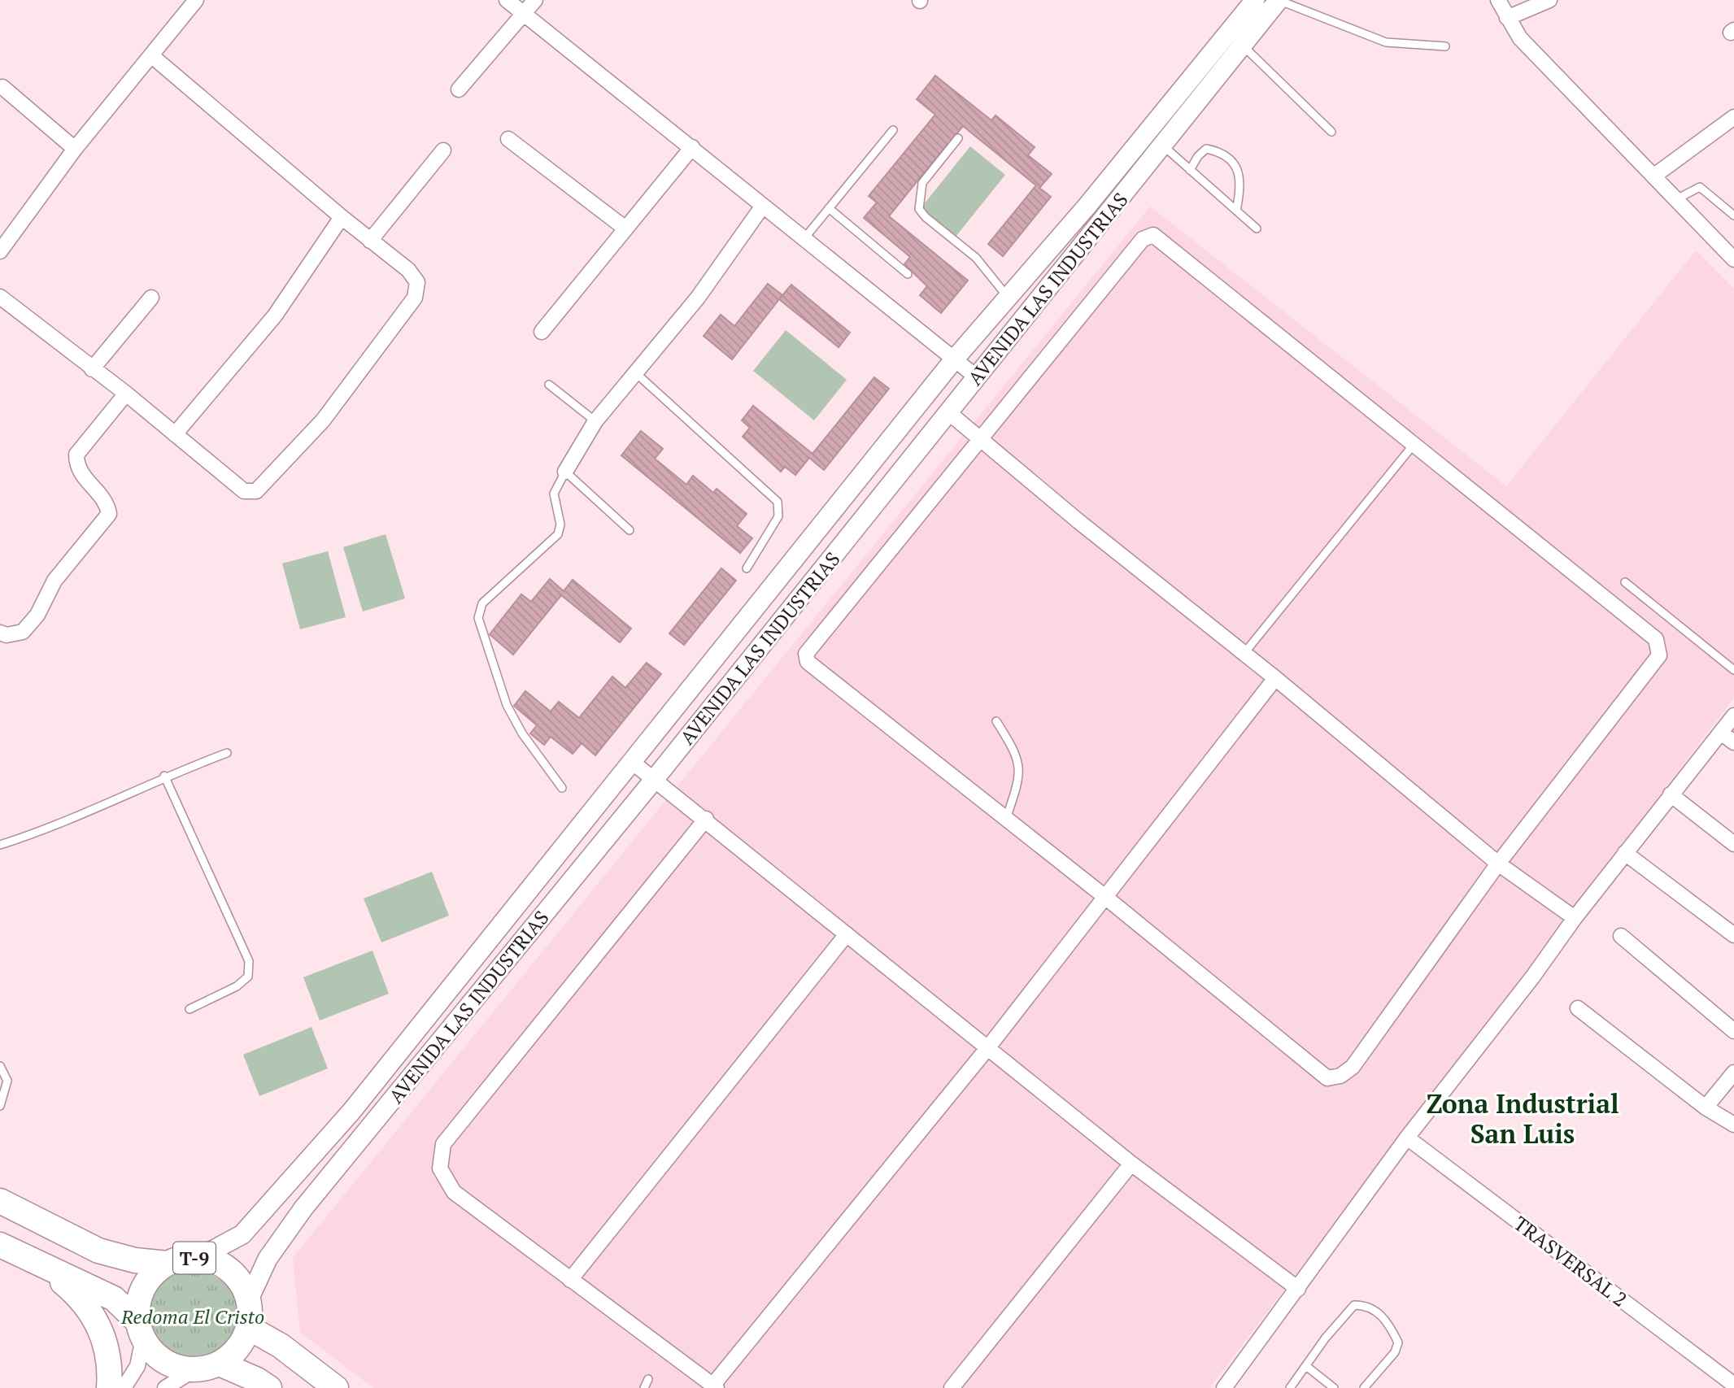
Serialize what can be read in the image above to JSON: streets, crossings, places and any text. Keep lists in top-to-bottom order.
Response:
{
  "streets": {
    "main road": ["T-9"],
    "street": ["AVENIDA LAS INDUSTRIAS", "TRASVERSAL 2"]
  },
  "crossings": [
    ["AVENIDA LAS INDUSTRIAS", "T-9"]
  ],
  "districts": ["Zona Industrial San Luis"],
  "parks": ["Redoma El Cristo"]
}
